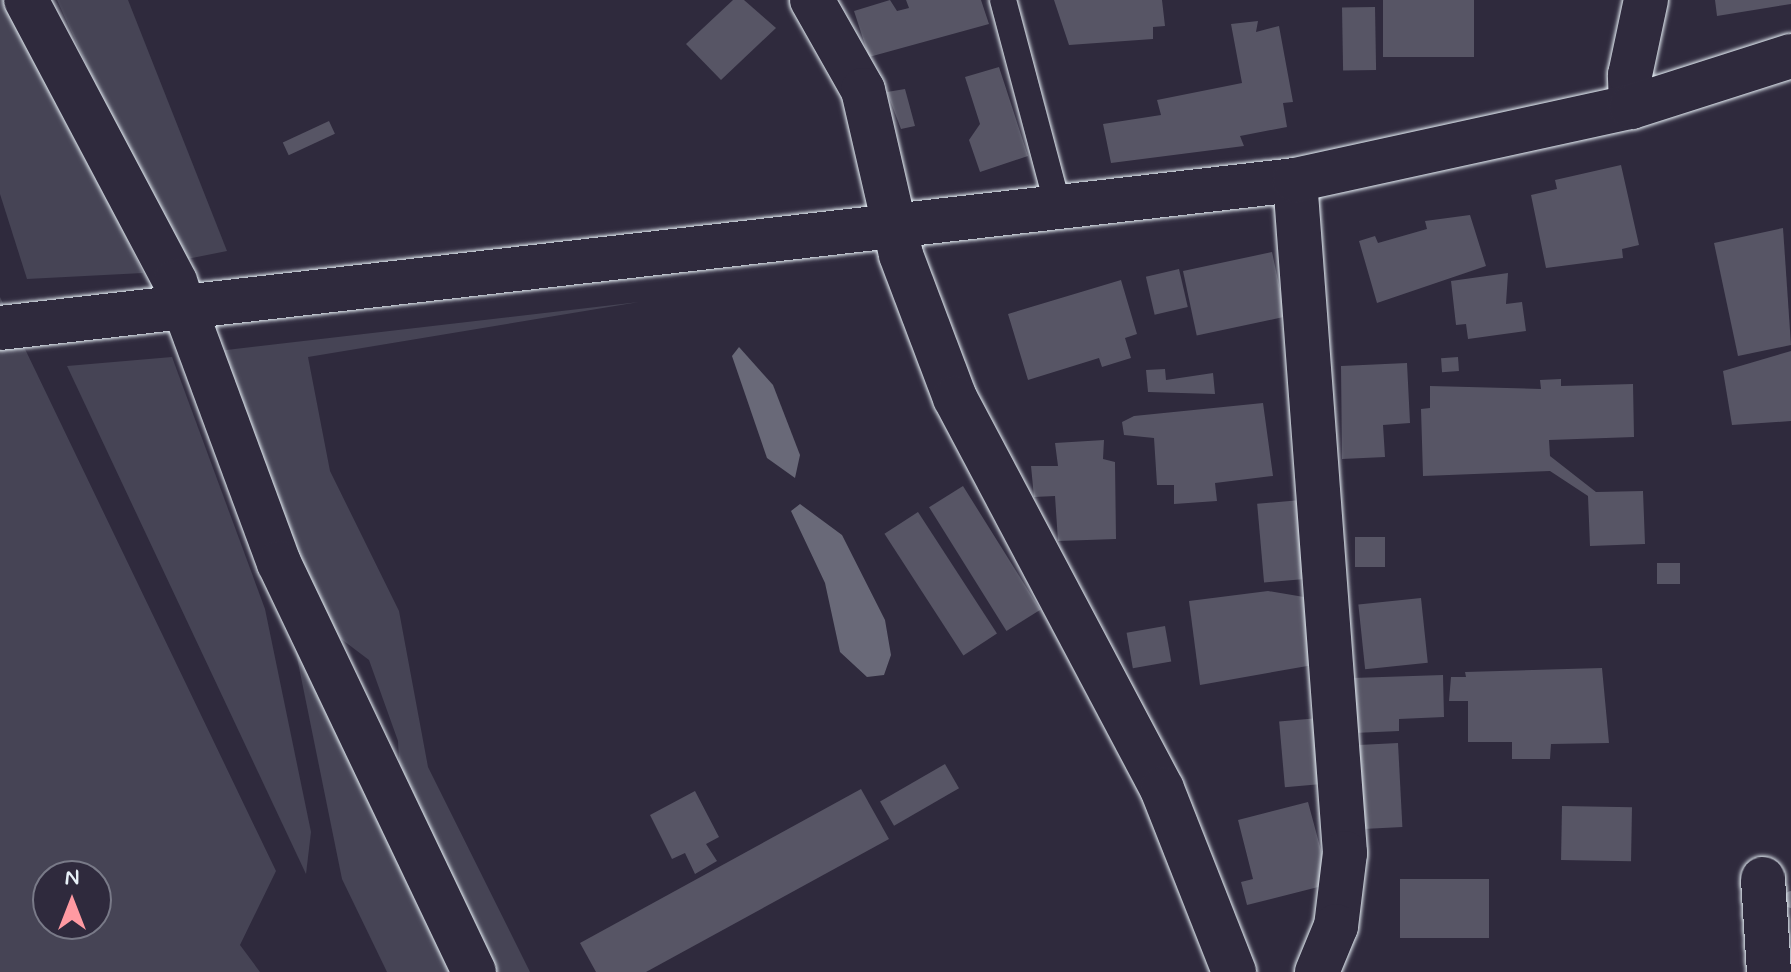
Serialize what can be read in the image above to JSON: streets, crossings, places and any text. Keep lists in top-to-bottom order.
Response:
{
  "north": "top"
}
